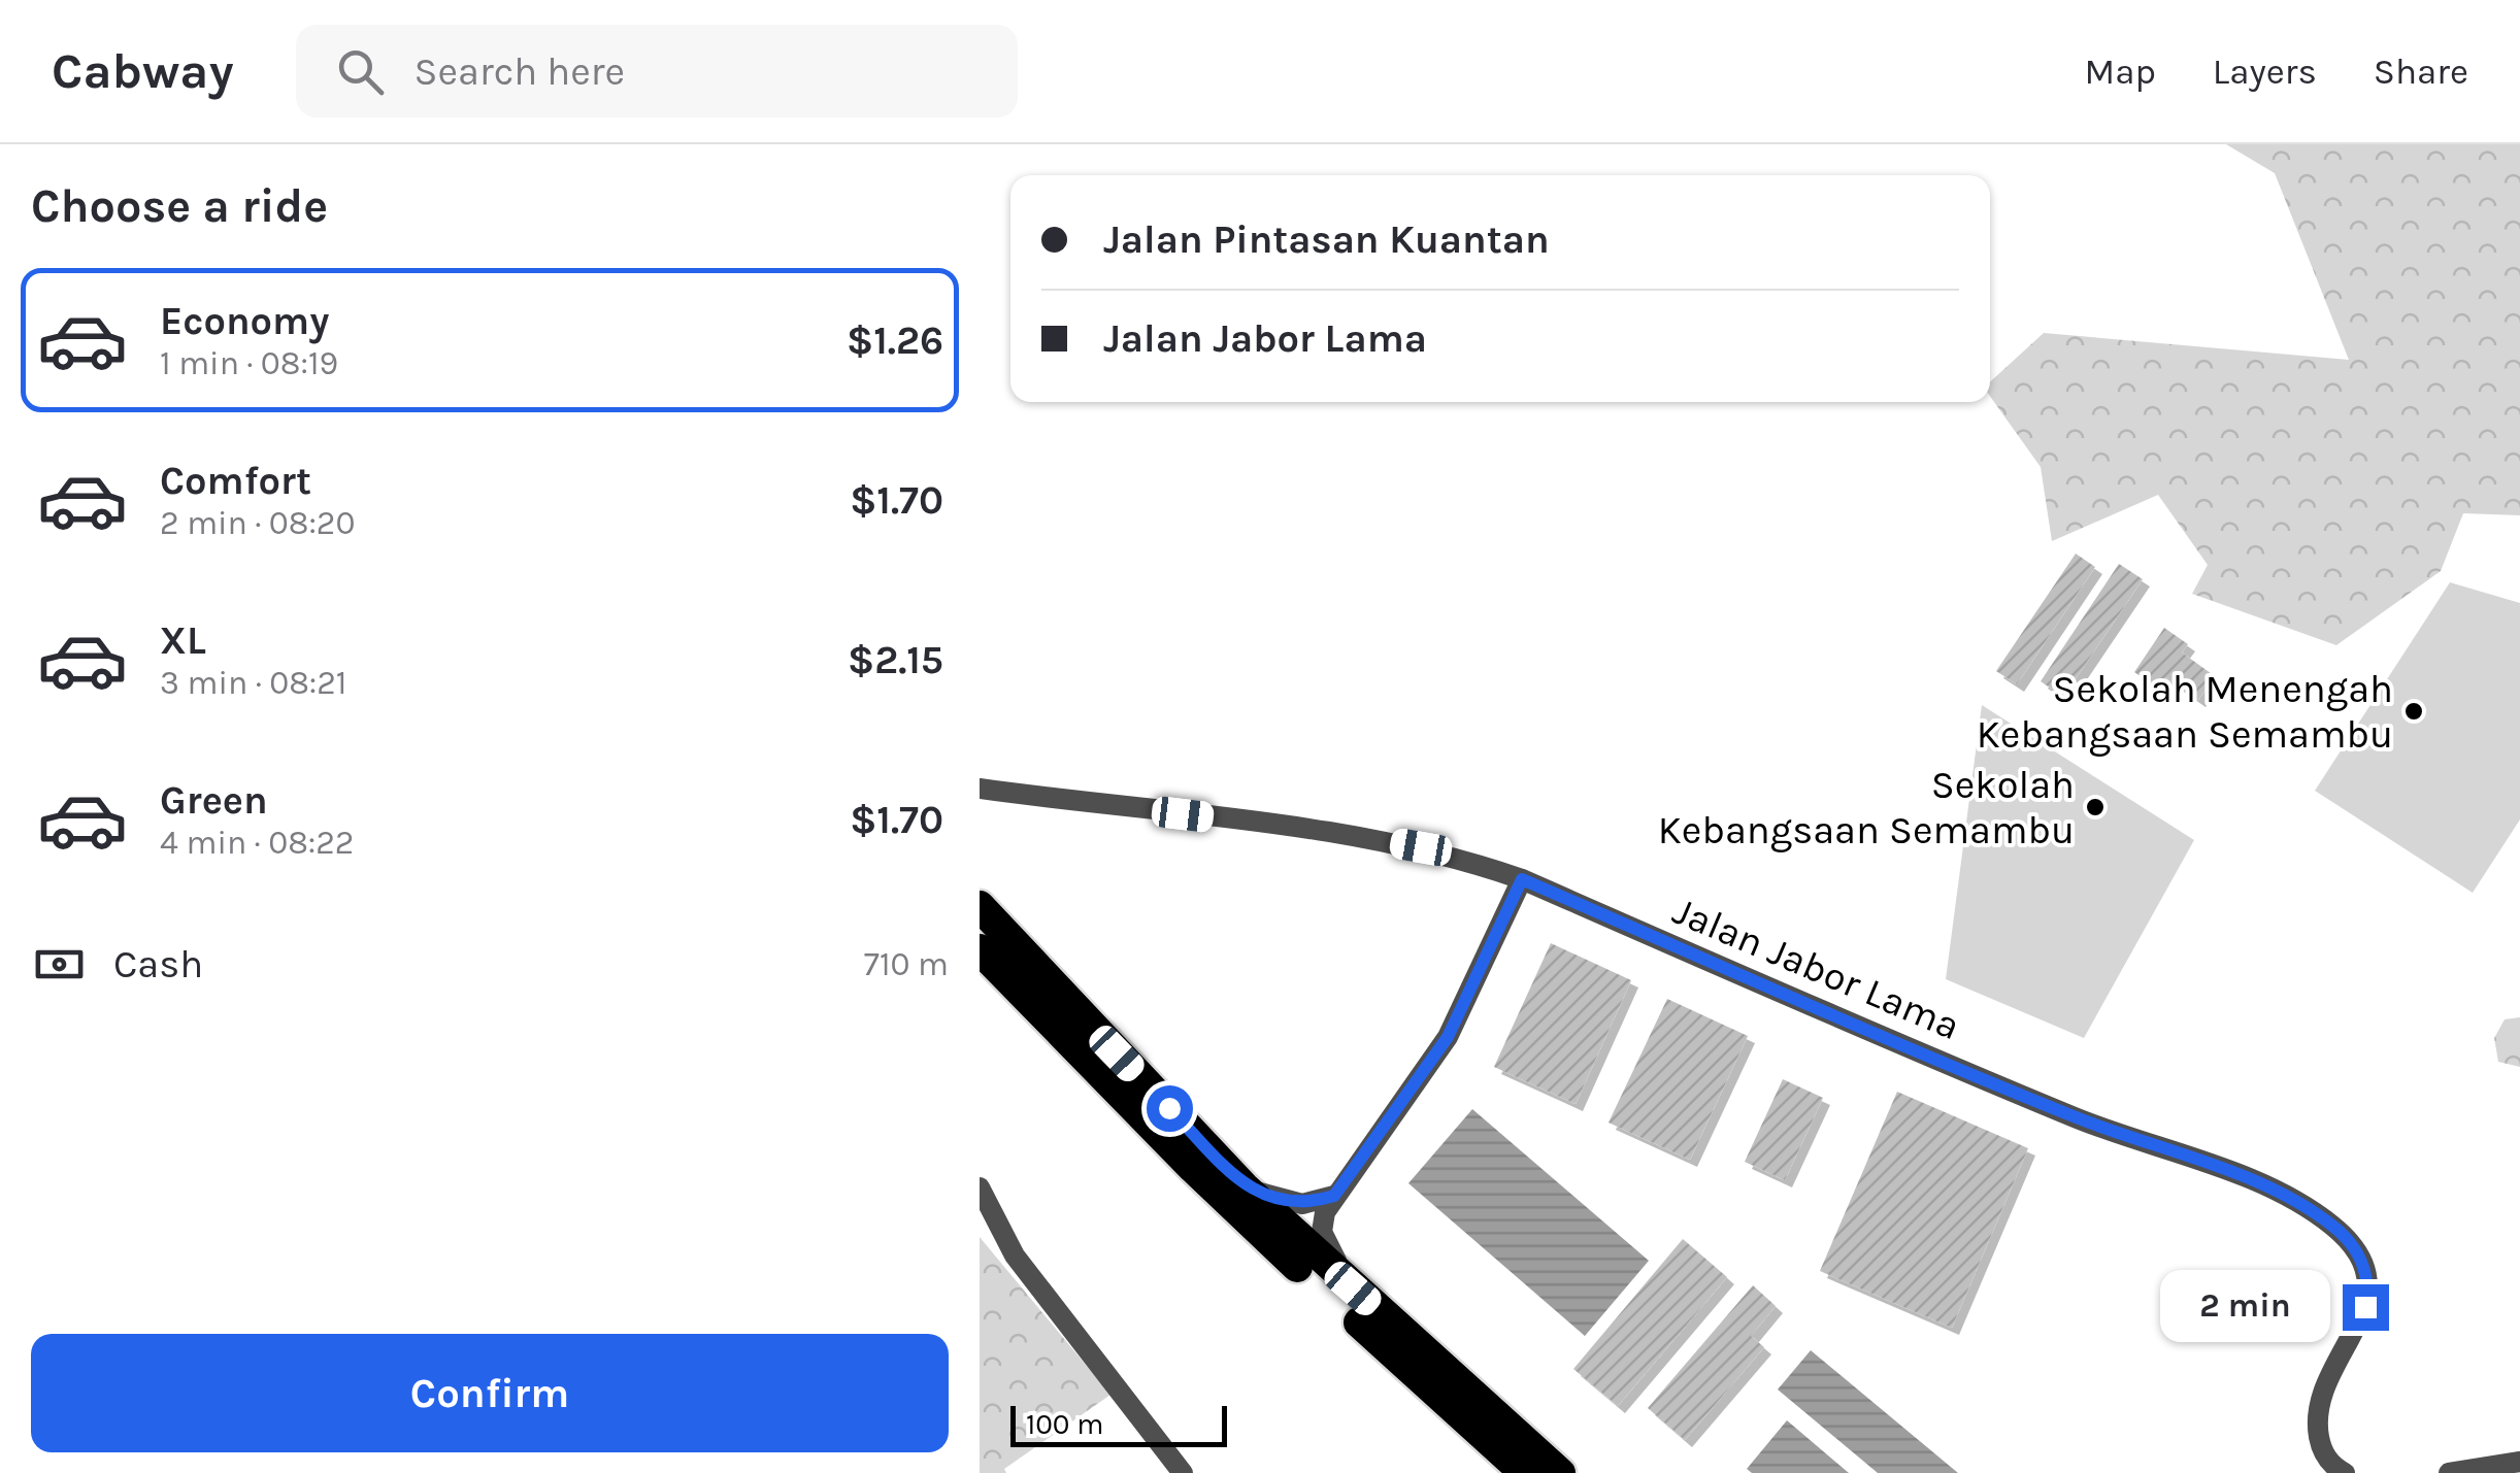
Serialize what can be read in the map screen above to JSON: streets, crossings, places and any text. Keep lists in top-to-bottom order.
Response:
{
  "streets": {
    "street": ["Jalan Jabor Lama"]
  },
  "places": ["Sekolah Menengah Kebangsaan Semambu", "Sekolah Kebangsaan Semambu"],
  "scale_bar": "100 m",
  "page": {
    "header": "Cabway",
    "search": "Search here",
    "nav": ["Map", "Layers", "Share"],
    "heading": "Choose a ride",
    "banner": ["Jalan Pintasan Kuantan", "Jalan Jabor Lama"],
    "list": [
      {
        "name": "Economy",
        "note": "1 min · 08:19",
        "value": "$1.26"
      },
      {
        "name": "Comfort",
        "note": "2 min · 08:20",
        "value": "$1.70"
      },
      {
        "name": "XL",
        "note": "3 min · 08:21",
        "value": "$2.15"
      },
      {
        "name": "Green",
        "note": "4 min · 08:22",
        "value": "$1.70"
      }
    ],
    "pay": ["Cash", "710 m"],
    "bubble": "2 min",
    "buttons": "Confirm",
    "scale": "100 m"
  }
}
